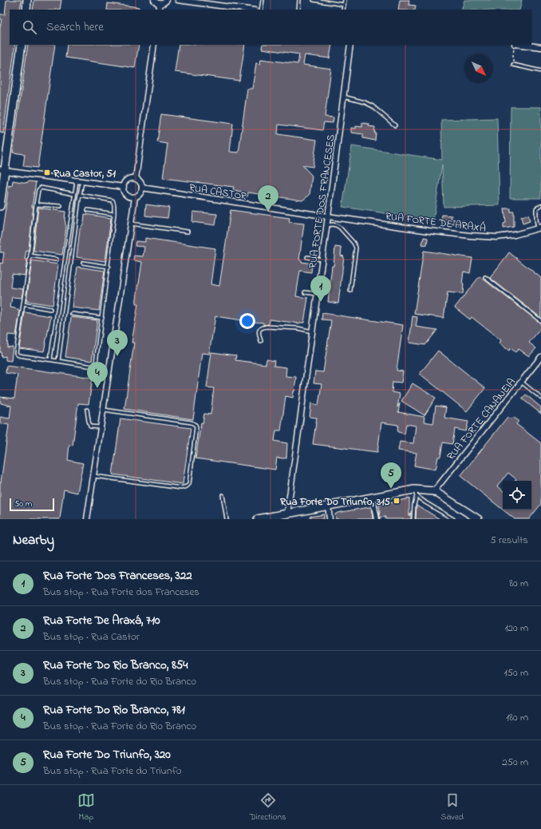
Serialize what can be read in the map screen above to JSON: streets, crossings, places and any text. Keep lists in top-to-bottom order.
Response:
{
  "streets": {
    "street": [
      "RUA CASTOR",
      "RUA FORTE DOS FRANCESES",
      "RUA FORTE DE ARAXÁ",
      "RUA FORTE CANANEIA"
    ]
  },
  "crossings": [
    ["RUA CASTOR", "RUA FORTE DOS FRANCESES"],
    ["RUA CASTOR", "RUA FORTE DE ARAXÁ"],
    ["RUA FORTE DOS FRANCESES", "RUA FORTE DE ARAXÁ"]
  ],
  "places": {
    "transit": ["Rua Castor, 51", "Rua Forte Do Triunfo, 315"]
  },
  "scale_bar": "50 m",
  "north": "bottom right",
  "page": {
    "search": "Search here",
    "pins": [
      "2",
      "1",
      "3",
      "4",
      "5"
    ],
    "scale": "50 m",
    "heading": ["Nearby", "5 results"],
    "list": [
      {
        "mark": "1",
        "name": "Rua Forte Dos Franceses, 322",
        "note": "Bus stop · Rua Forte dos Franceses",
        "value": "80 m"
      },
      {
        "mark": "2",
        "name": "Rua Forte De Araxá, 710",
        "note": "Bus stop · Rua Castor",
        "value": "120 m"
      },
      {
        "mark": "3",
        "name": "Rua Forte Do Rio Branco, 854",
        "note": "Bus stop · Rua Forte do Rio Branco",
        "value": "150 m"
      },
      {
        "mark": "4",
        "name": "Rua Forte Do Rio Branco, 781",
        "note": "Bus stop · Rua Forte do Rio Branco",
        "value": "180 m"
      },
      {
        "mark": "5",
        "name": "Rua Forte Do Triunfo, 320",
        "note": "Bus stop · Rua Forte do Triunfo",
        "value": "250 m"
      }
    ],
    "nav": ["Map", "Directions", "Saved"]
  }
}
